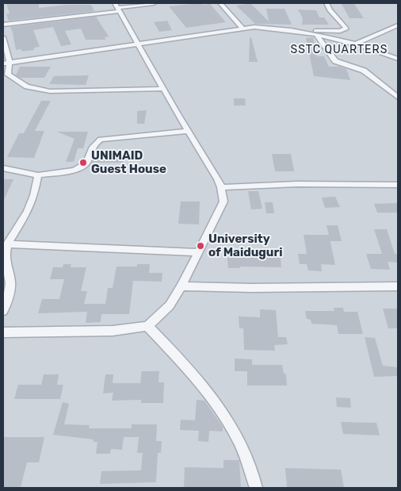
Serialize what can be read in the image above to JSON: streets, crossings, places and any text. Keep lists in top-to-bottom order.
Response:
{
  "districts": ["SSTC QUARTERS"],
  "places": ["UNIMAID Guest House", "University of Maiduguri"]
}
